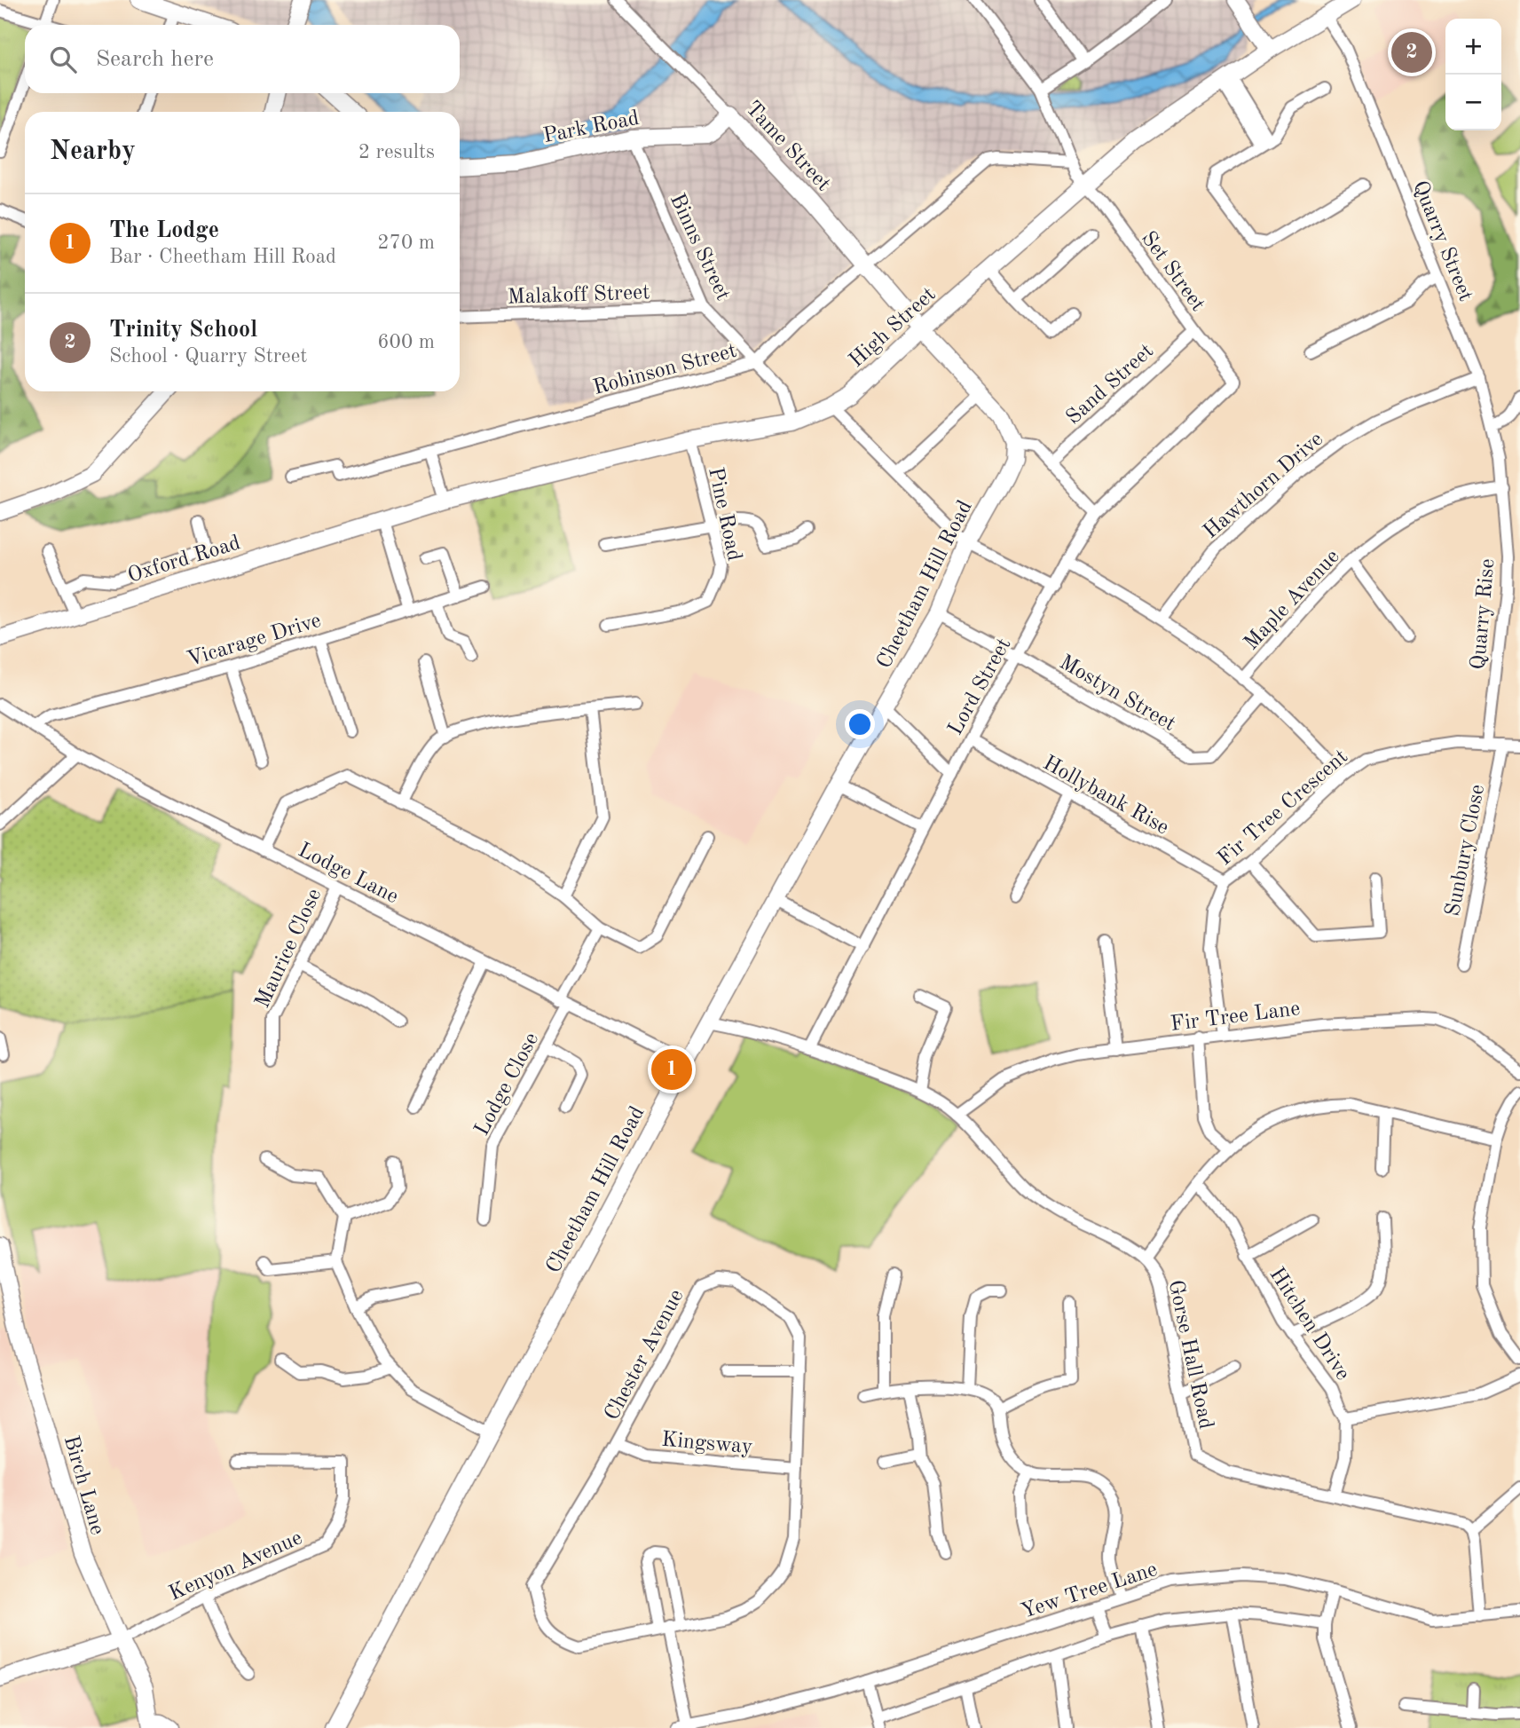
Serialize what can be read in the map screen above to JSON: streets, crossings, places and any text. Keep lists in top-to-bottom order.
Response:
{
  "streets": {
    "main road": [
      "Park Road",
      "Tame Street",
      "High Street",
      "Oxford Road",
      "Cheetham Hill Road",
      "Birch Lane"
    ],
    "street": [
      "Quarry Street",
      "Binns Street",
      "Set Street",
      "Malakoff Street",
      "Robinson Street",
      "Sand Street",
      "Hawthorn Drive",
      "Pine Road",
      "Maple Avenue",
      "Quarry Rise",
      "Vicarage Drive",
      "Lord Street",
      "Mostyn Street",
      "Hollybank Rise",
      "Fir Tree Crescent",
      "Sunbury Close",
      "Lodge Lane",
      "Maurice Close",
      "Fir Tree Lane",
      "Lodge Close",
      "Hitchen Drive",
      "Chester Avenue",
      "Gorse Hall Road",
      "Kingsway",
      "Kenyon Avenue",
      "Yew Tree Lane"
    ]
  },
  "crossings": [
    ["Park Road", "Tame Street"],
    ["Park Road", "Binns Street"],
    ["Tame Street", "High Street"],
    ["Tame Street", "Robinson Street"],
    ["Tame Street", "Cheetham Hill Road"],
    ["Quarry Street", "High Street"],
    ["Quarry Street", "Hawthorn Drive"],
    ["Quarry Street", "Maple Avenue"],
    ["Quarry Street", "Quarry Rise"],
    ["Binns Street", "Malakoff Street"],
    ["Binns Street", "High Street"],
    ["Binns Street", "Robinson Street"],
    ["Set Street", "High Street"],
    ["Set Street", "Robinson Street"],
    ["Set Street", "Sand Street"],
    ["Set Street", "Lord Street"],
    ["High Street", "Pine Road"],
    ["High Street", "Oxford Road"],
    ["Cheetham Hill Road", "Mostyn Street"],
    ["Cheetham Hill Road", "Lodge Lane"],
    ["Cheetham Hill Road", "Gorse Hall Road"],
    ["Maple Avenue", "Quarry Rise"],
    ["Quarry Rise", "Fir Tree Crescent"],
    ["Vicarage Drive", "Lodge Lane"],
    ["Lord Street", "Mostyn Street"],
    ["Lord Street", "Hollybank Rise"],
    ["Lord Street", "Gorse Hall Road"],
    ["Hollybank Rise", "Fir Tree Crescent"],
    ["Fir Tree Crescent", "Sunbury Close"],
    ["Fir Tree Crescent", "Fir Tree Lane"],
    ["Lodge Lane", "Maurice Close"],
    ["Lodge Lane", "Lodge Close"],
    ["Fir Tree Lane", "Gorse Hall Road"],
    ["Hitchen Drive", "Gorse Hall Road"],
    ["Chester Avenue", "Kingsway"],
    ["Birch Lane", "Kenyon Avenue"]
  ],
  "page": {
    "map_buttons": ["+", "−"],
    "search": "Search here",
    "pins": ["2", "1"],
    "heading": ["Nearby", "2 results"],
    "list": [
      {
        "mark": "1",
        "name": "The Lodge",
        "note": "Bar · Cheetham Hill Road",
        "value": "270 m"
      },
      {
        "mark": "2",
        "name": "Trinity School",
        "note": "School · Quarry Street",
        "value": "600 m"
      }
    ]
  }
}
